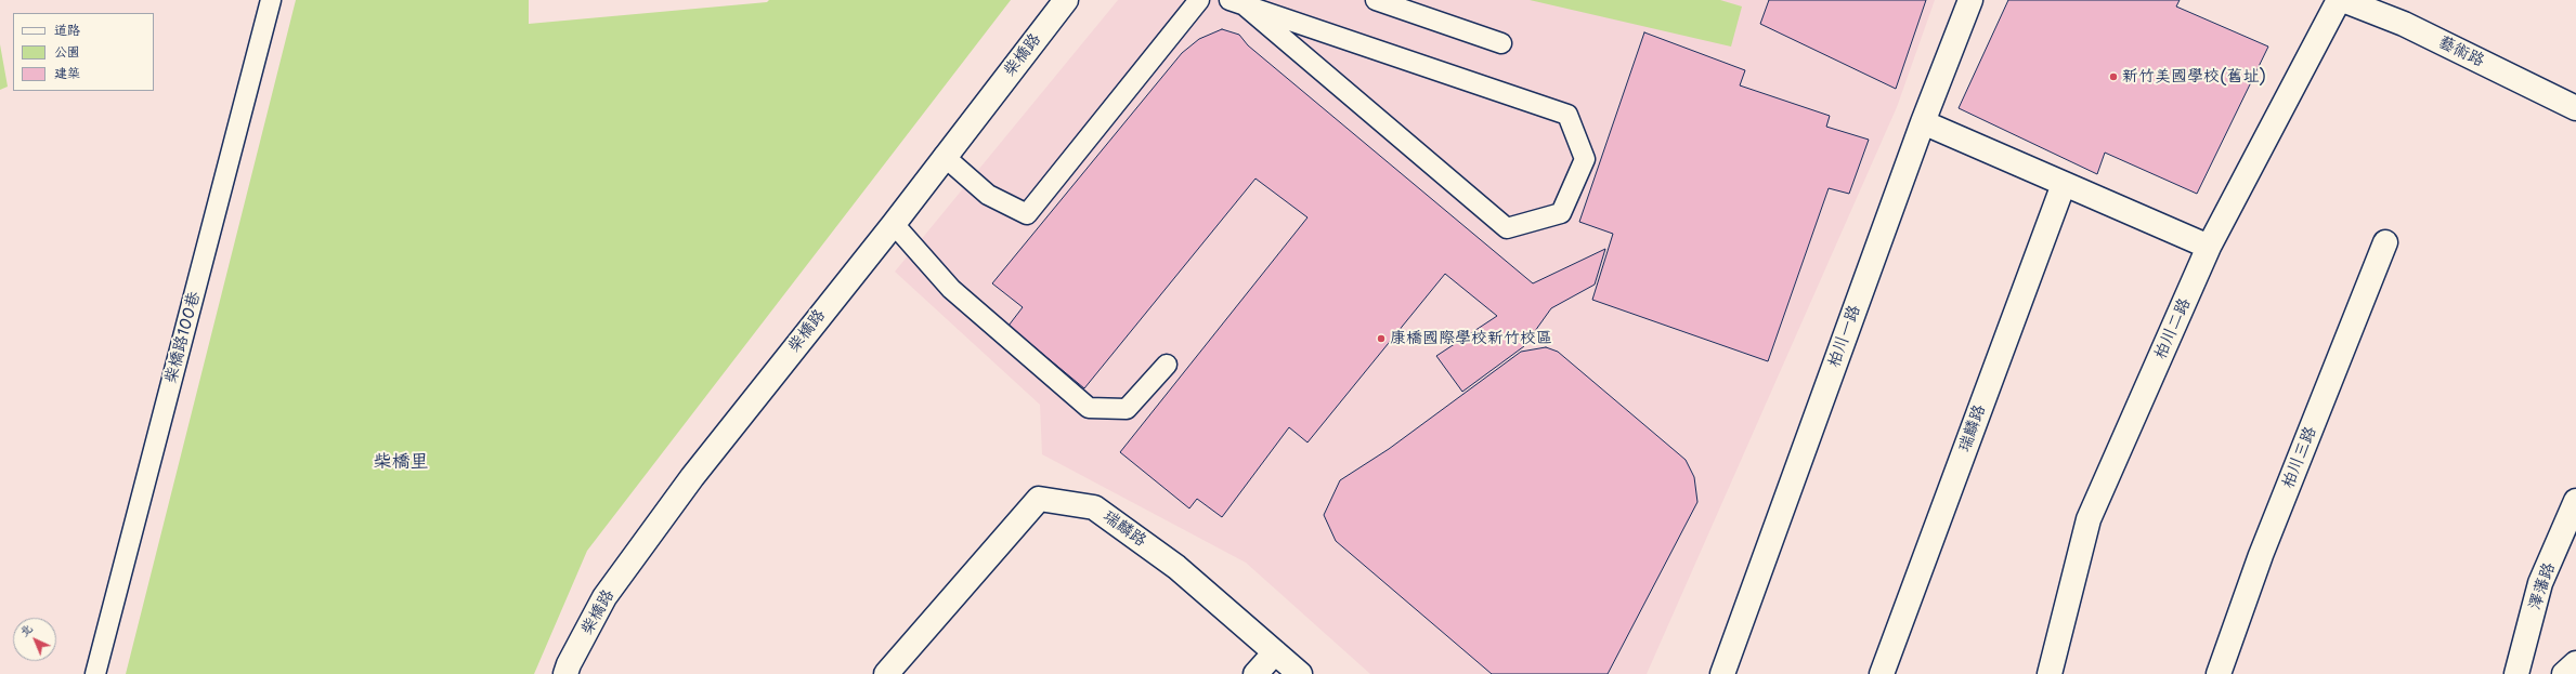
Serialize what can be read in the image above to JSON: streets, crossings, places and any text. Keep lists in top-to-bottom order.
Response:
{
  "streets": {
    "street": [
      "藝術路",
      "柴橋路",
      "柏川二路",
      "柏川一路",
      "瑞麟路",
      "柏川三路",
      "澤藩路"
    ],
    "lane": ["柴橋路100巷"]
  },
  "districts": ["柴橋里"],
  "places": ["新竹美國學校(舊址)", "康橋國際學校新竹校區"],
  "legend": ["道路", "公園", "建築"],
  "north": "top left"
}
